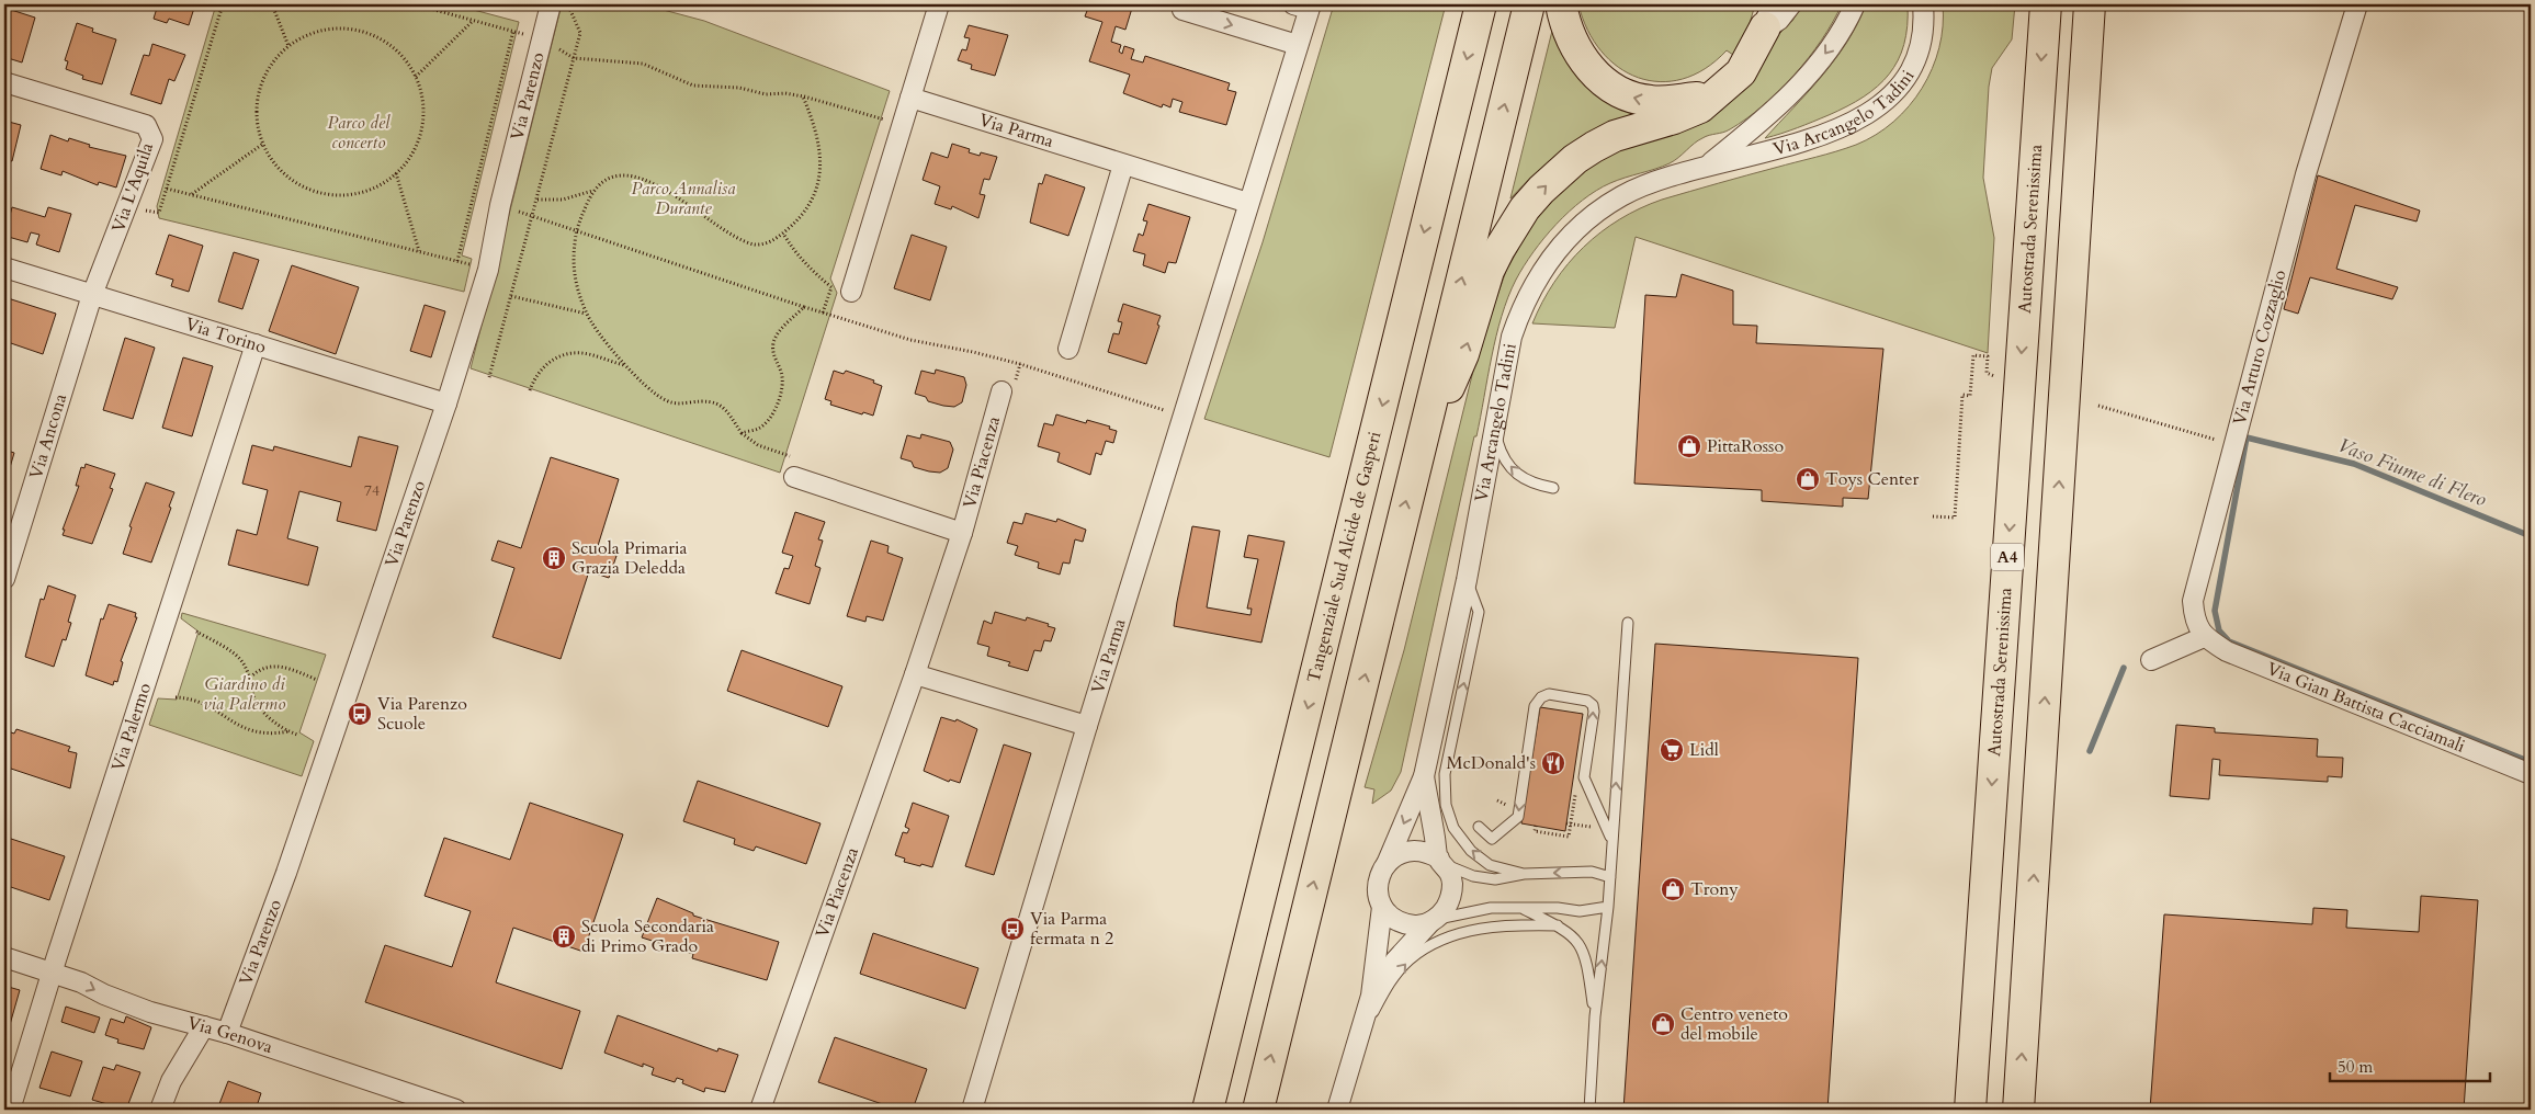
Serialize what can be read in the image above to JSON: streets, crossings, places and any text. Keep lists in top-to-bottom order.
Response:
{
  "streets": {
    "highway": ["Autostrada Serenissima", "Tangenziale Sud Alcide de Gasperi", "A4"],
    "street": [
      "Via Parenzo",
      "Via Arcangelo Tadini",
      "Via Parma",
      "Via L'Aquila",
      "Via Torino",
      "Via Arturo Cozzaglio",
      "Via Ancona",
      "Via Piacenza",
      "Via Gian Battista Cacciamali",
      "Via Palermo",
      "Via Genova"
    ]
  },
  "crossings": [
    ["Via Parenzo", "Via Torino"],
    ["Via Parenzo", "Via Genova"],
    ["Via L'Aquila", "Via Torino"],
    ["Via L'Aquila", "Via Ancona"],
    ["Via Torino", "Via Ancona"],
    ["Via Torino", "Via Palermo"],
    ["Via Arturo Cozzaglio", "Via Gian Battista Cacciamali"],
    ["Via Palermo", "Via Genova"]
  ],
  "water": ["Vaso Fiume di Flero"],
  "parks": ["Parco del concerto", "Parco Annalisa Durante", "Giardino di via Palermo"],
  "places": {
    "shop": [
      "PittaRosso",
      "Toys Center",
      "Trony",
      "Centro veneto del mobile"
    ],
    "building": ["Scuola Primaria Grazia Deledda", "Scuola Secondaria di Primo Grado"],
    "bus stop": ["Via Parenzo Scuole", "Via Parma fermata n 2"],
    "supermarket": ["Lidl"],
    "restaurant": ["McDonald's"]
  },
  "house_numbers": ["74"],
  "scale_bar": "50 m"
}
